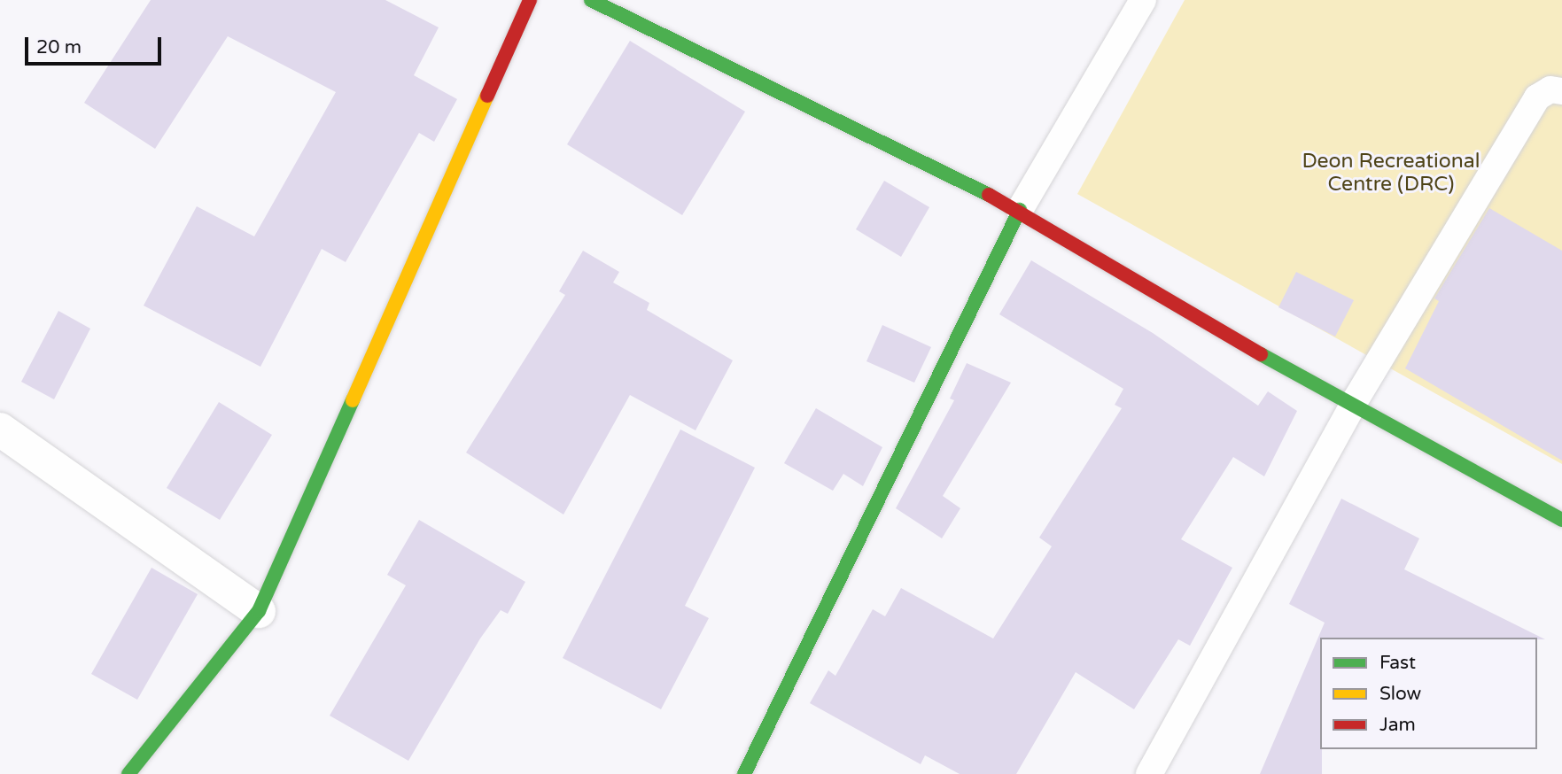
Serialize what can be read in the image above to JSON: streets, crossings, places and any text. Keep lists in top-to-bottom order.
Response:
{
  "parks": ["Deon Recreational Centre (DRC)"],
  "legend": ["Fast", "Slow", "Jam"],
  "scale_bar": "20 m"
}
